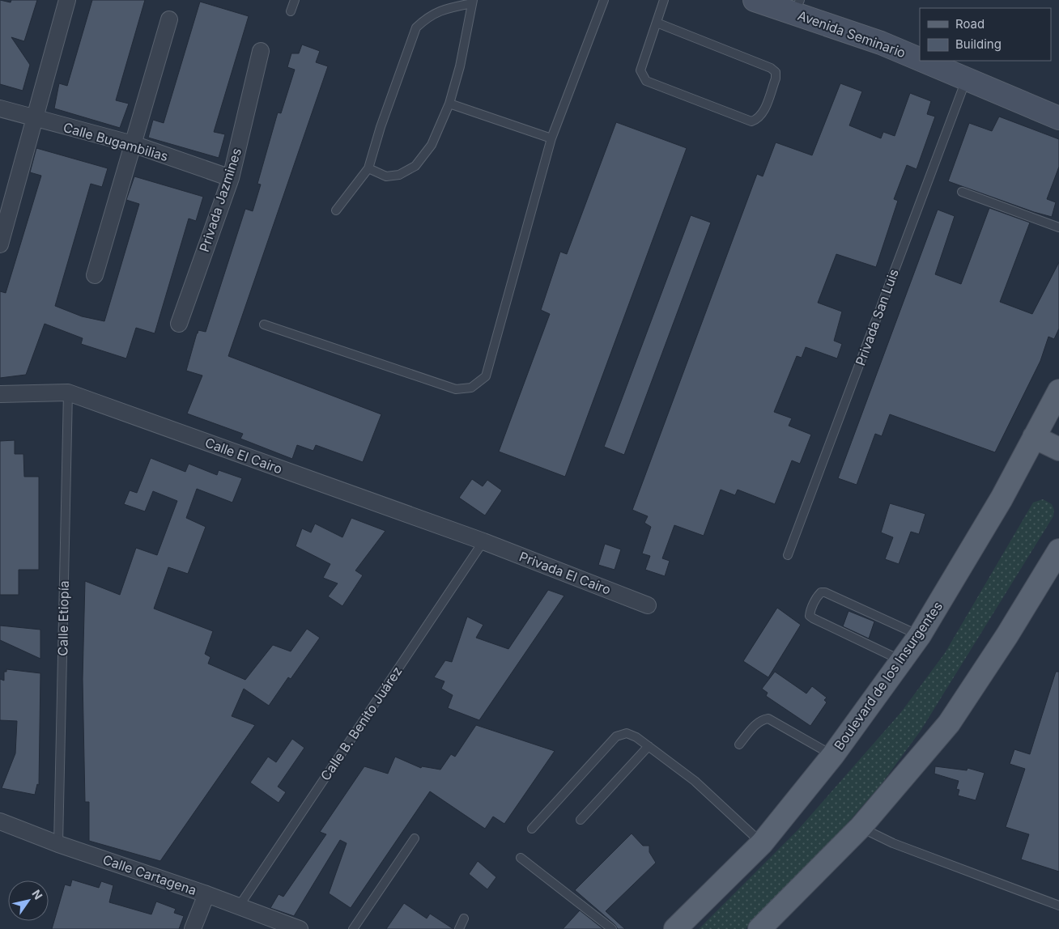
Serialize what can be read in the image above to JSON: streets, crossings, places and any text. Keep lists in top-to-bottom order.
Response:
{
  "streets": {
    "main road": ["Boulevard de los Insurgentes"],
    "street": [
      "Avenida Seminario",
      "Calle Bugambilias",
      "Privada Jazmines",
      "Calle El Cairo",
      "Privada El Cairo",
      "Calle Cartagena"
    ],
    "lane": ["Privada San Luis", "Calle Etiopía", "Calle B. Benito Juárez"]
  },
  "crossings": [
    ["Avenida Seminario", "Privada San Luis"],
    ["Calle Bugambilias", "Privada Jazmines"],
    ["Calle El Cairo", "Privada El Cairo"],
    ["Calle El Cairo", "Calle Etiopía"],
    ["Calle El Cairo", "Calle B. Benito Juárez"],
    ["Privada El Cairo", "Calle B. Benito Juárez"],
    ["Calle Etiopía", "Calle Cartagena"],
    ["Calle B. Benito Juárez", "Calle Cartagena"]
  ],
  "legend": ["Road", "Building"],
  "north": "top right"
}
